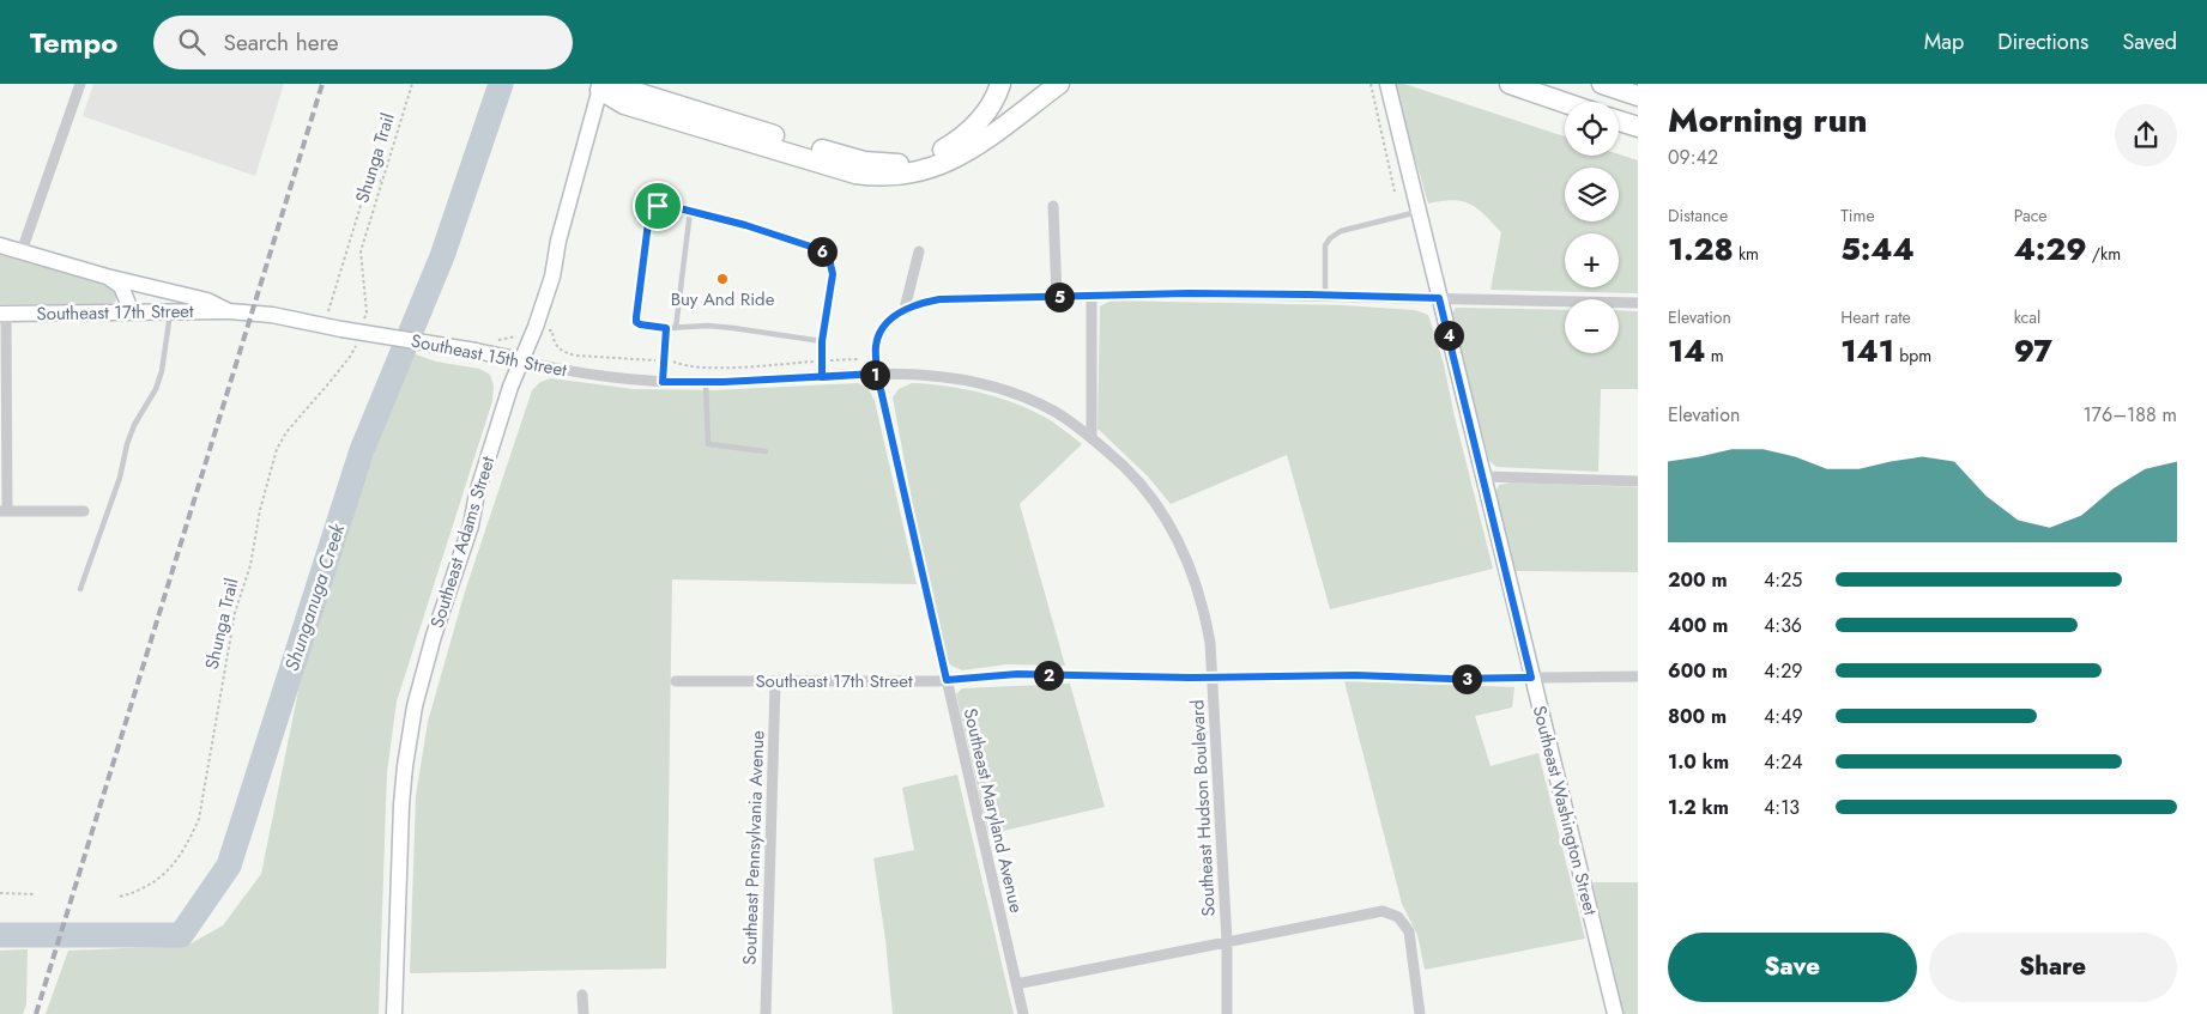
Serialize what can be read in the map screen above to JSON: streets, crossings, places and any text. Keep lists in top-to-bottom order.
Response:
{
  "streets": {
    "street": [
      "Southeast 17th Street",
      "Southeast 15th Street",
      "Southeast Adams Street",
      "Southeast Hudson Boulevard",
      "Southeast Maryland Avenue",
      "Southeast Washington Street",
      "Southeast Pennsylvania Avenue"
    ],
    "path": ["Shunga Trail"]
  },
  "crossings": [
    ["Southeast 17th Street", "Southeast 15th Street"],
    ["Southeast 17th Street", "Southeast Hudson Boulevard"],
    ["Southeast 17th Street", "Southeast Maryland Avenue"],
    ["Southeast 17th Street", "Southeast Washington Street"],
    ["Southeast 17th Street", "Southeast Pennsylvania Avenue"],
    ["Southeast 15th Street", "Southeast Adams Street"],
    ["Southeast 15th Street", "Southeast Hudson Boulevard"],
    ["Southeast 15th Street", "Southeast Maryland Avenue"],
    ["Southeast Hudson Boulevard", "Southeast Maryland Avenue"]
  ],
  "water": ["Shunganuga Creek"],
  "places": ["Buy And Ride"],
  "page": {
    "header": "Tempo",
    "search": "Search here",
    "nav": ["Map", "Directions", "Saved"],
    "heading": ["Morning run", "09:42"],
    "map_buttons": ["+", "−"],
    "stats": [
      ["Distance", "1.28 km"],
      ["Time", "5:44"],
      ["Pace", "4:29 /km"],
      ["Elevation", "14 m"],
      ["Heart rate", "141 bpm"],
      ["kcal", "97"]
    ],
    "pins": [
      "6",
      "5",
      "4",
      "1",
      "2",
      "3"
    ],
    "chart": ["Elevation", "176–188 m"],
    "list": [
      {
        "name": "200 m",
        "note": "4:25"
      },
      {
        "name": "400 m",
        "note": "4:36"
      },
      {
        "name": "600 m",
        "note": "4:29"
      },
      {
        "name": "800 m",
        "note": "4:49"
      },
      {
        "name": "1.0 km",
        "note": "4:24"
      },
      {
        "name": "1.2 km",
        "note": "4:13"
      }
    ],
    "buttons": ["Save", "Share"]
  }
}
